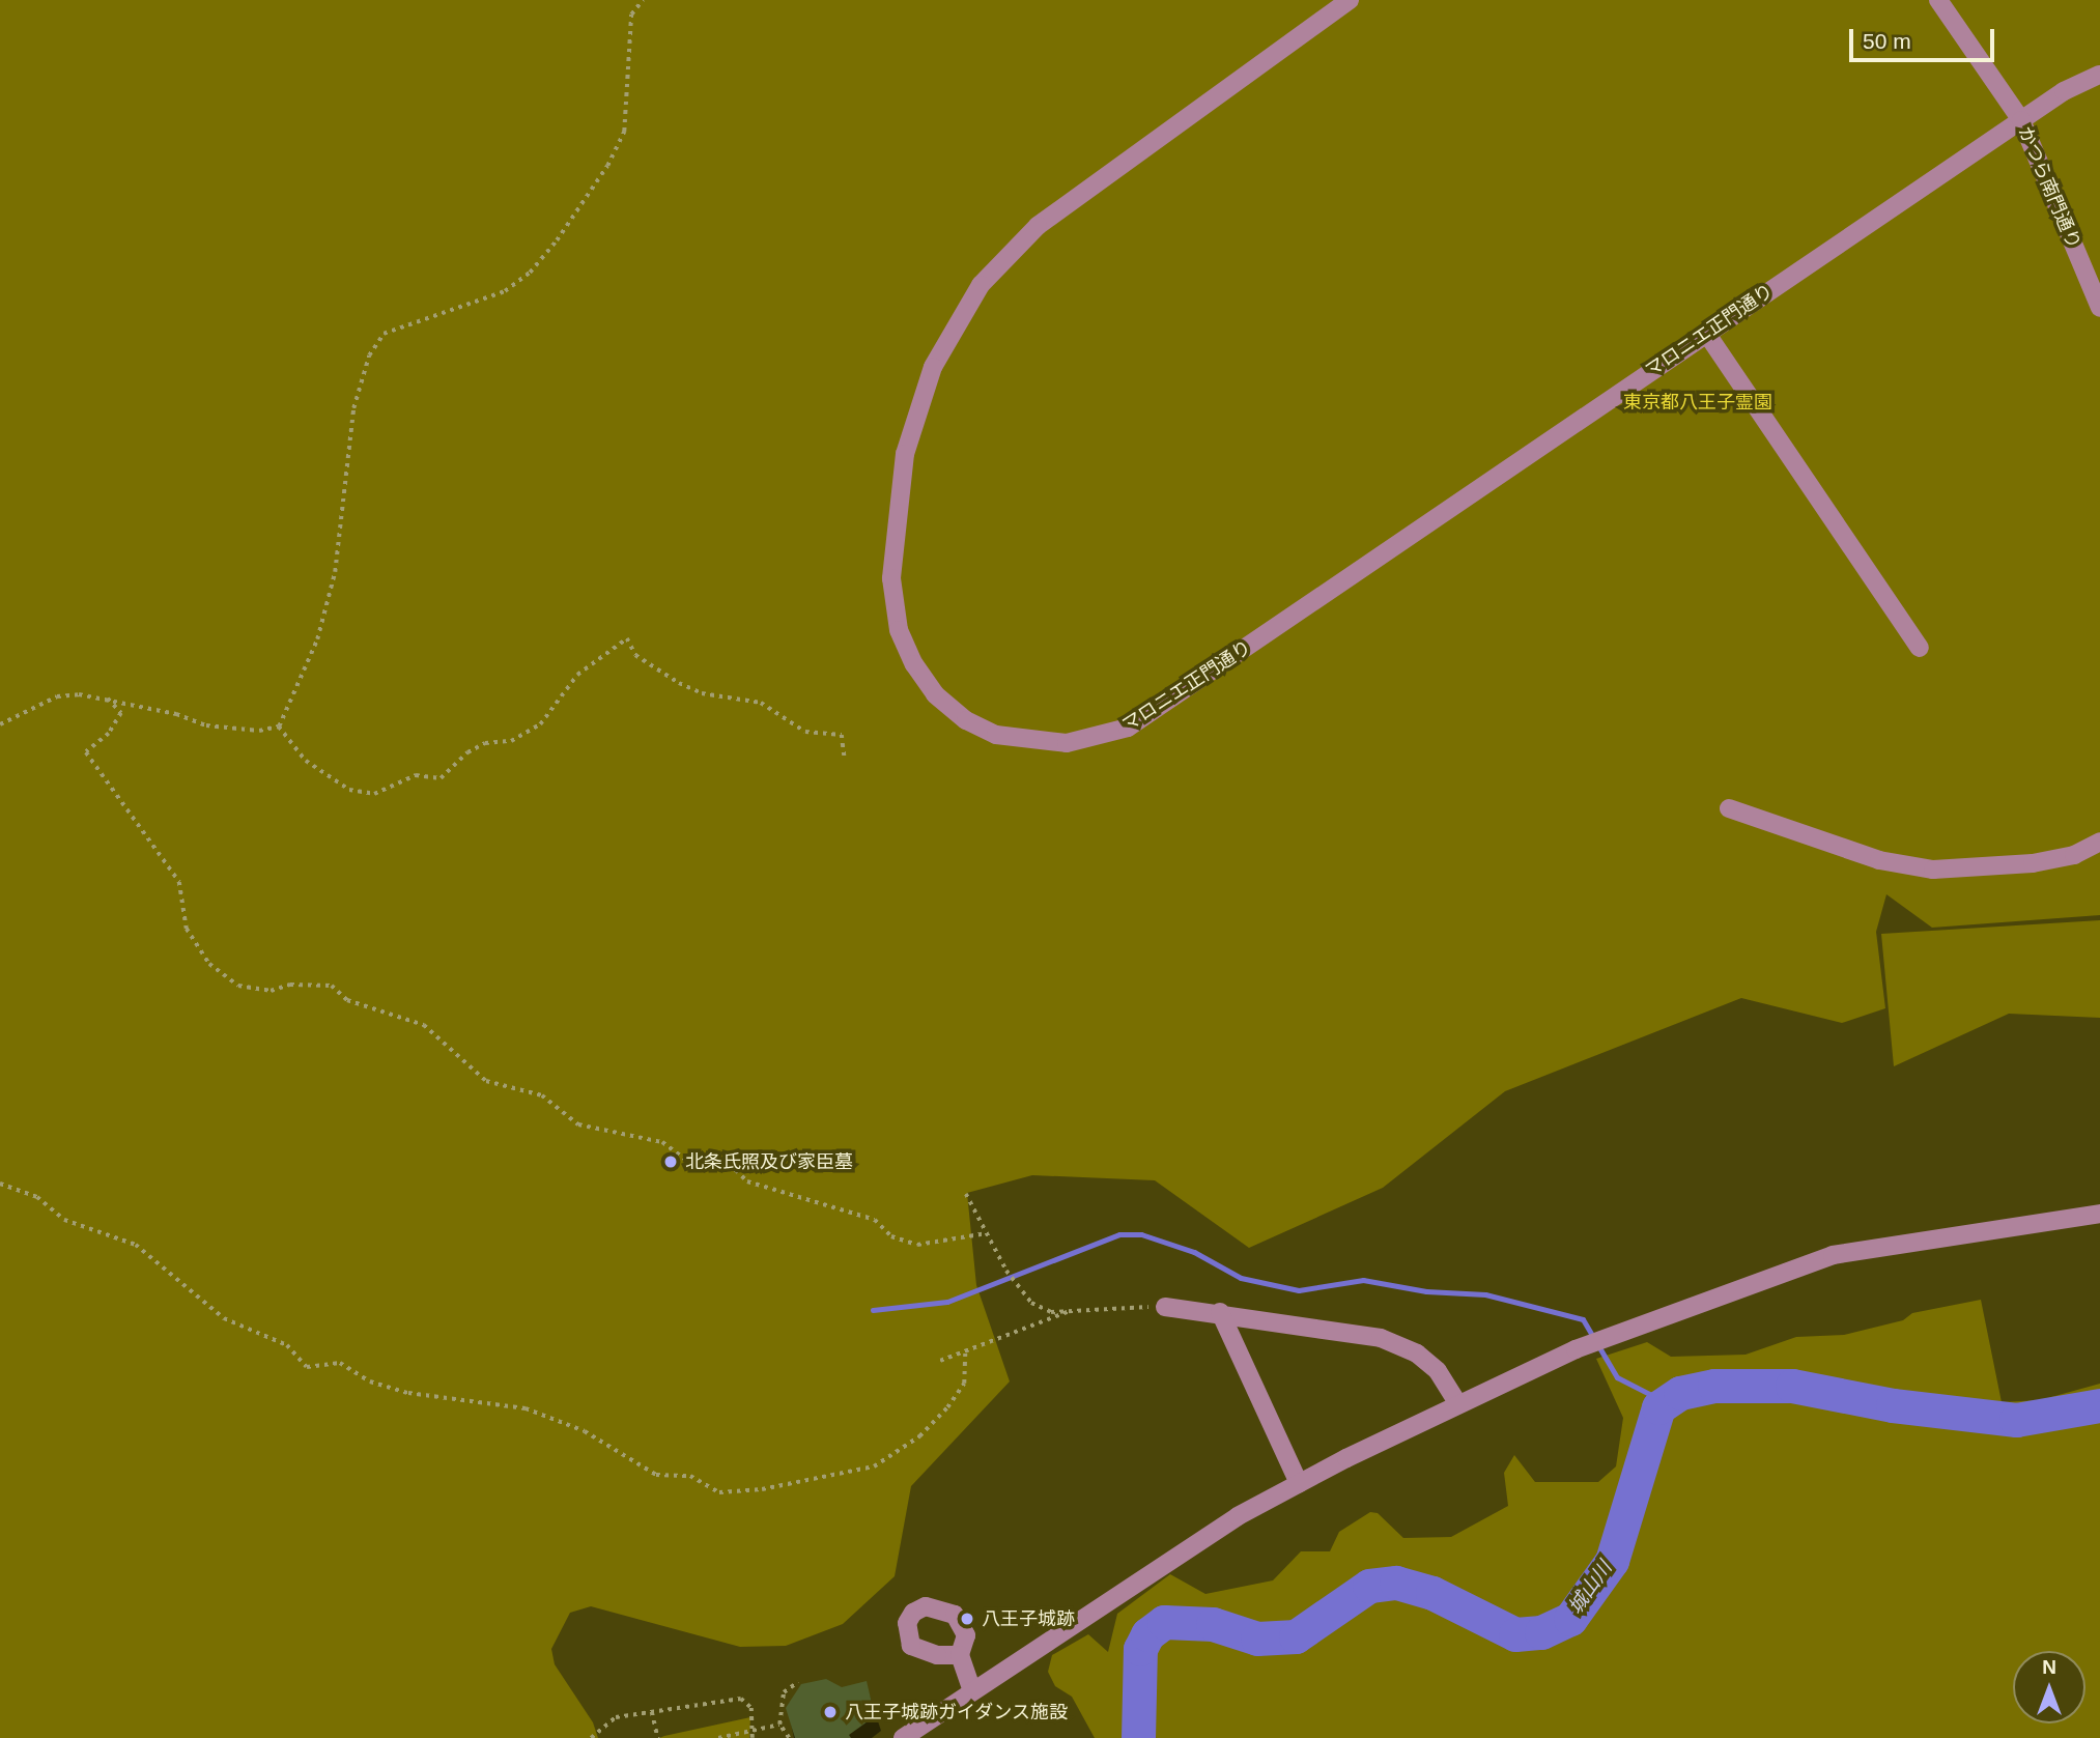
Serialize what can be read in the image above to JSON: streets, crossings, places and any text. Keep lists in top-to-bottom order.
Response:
{
  "streets": {
    "street": ["かつら南門通り", "マロニエ正門通り"]
  },
  "crossings": [
    ["かつら南門通り", "マロニエ正門通り"]
  ],
  "water": ["城山川"],
  "parks": ["東京都八王子霊園"],
  "places": ["北条氏照及び家臣墓", "八王子城跡", "八王子城跡ガイダンス施設"],
  "scale_bar": "50 m",
  "north": "top"
}
